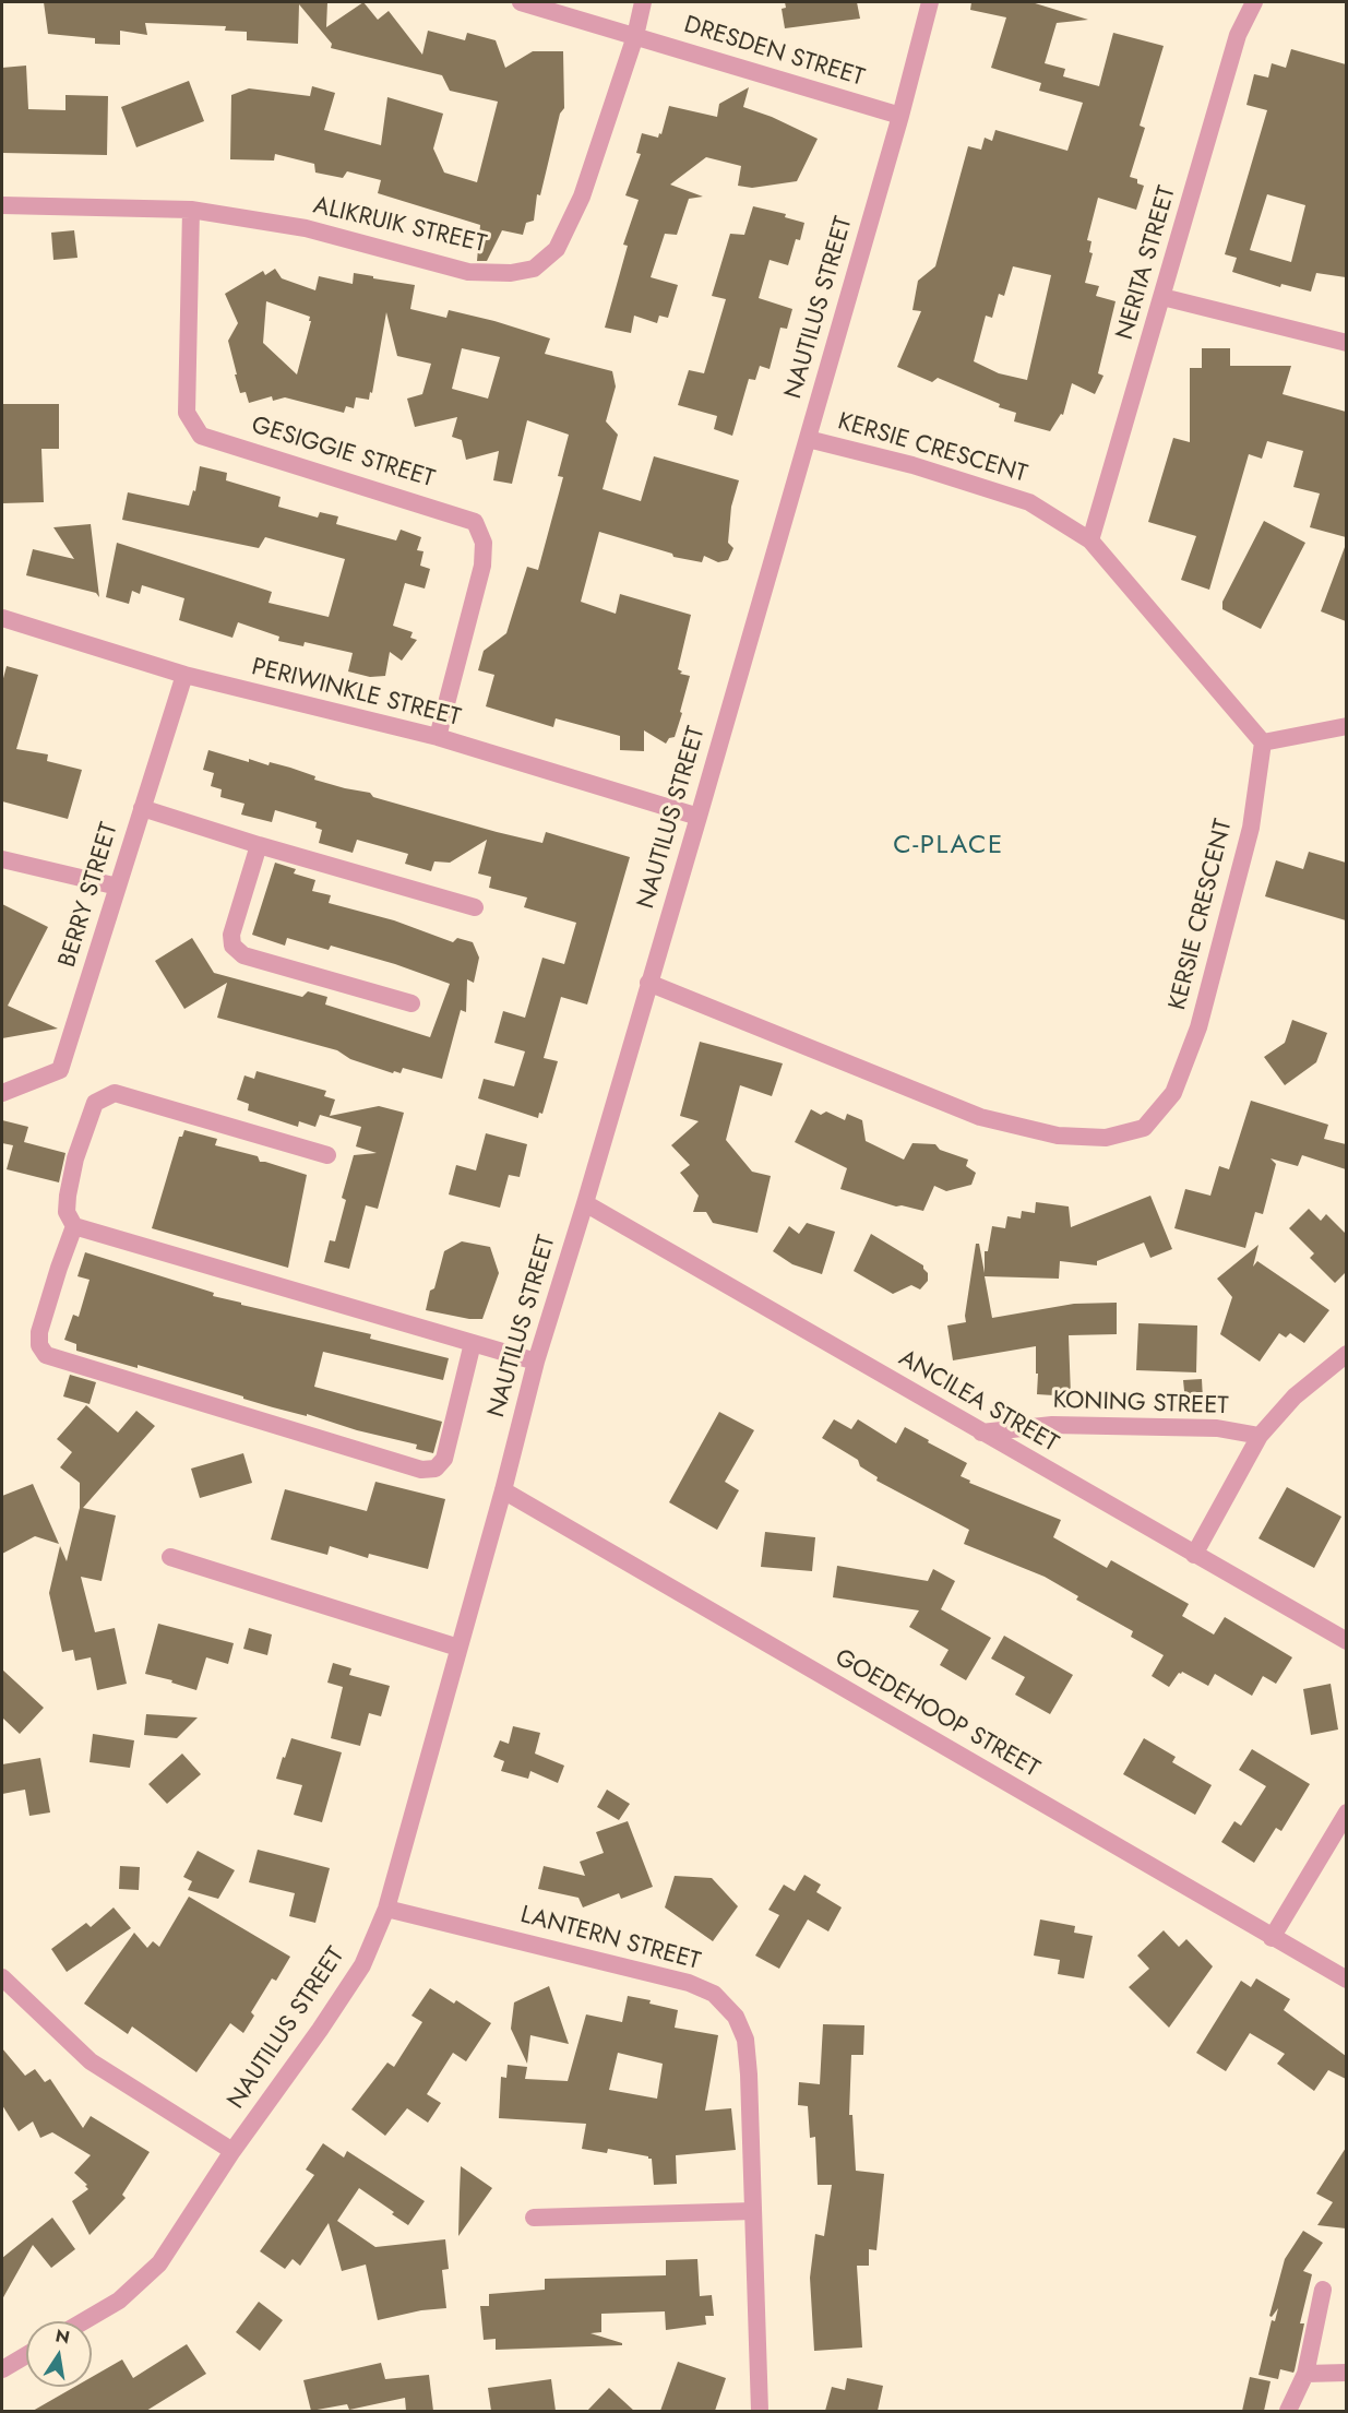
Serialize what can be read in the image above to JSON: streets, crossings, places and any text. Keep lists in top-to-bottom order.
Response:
{
  "streets": {
    "street": [
      "DRESDEN STREET",
      "ALIKRUIK STREET",
      "NERITA STREET",
      "NAUTILUS STREET",
      "KERSIE CRESCENT",
      "GESIGGIE STREET",
      "PERIWINKLE STREET",
      "BERRY STREET",
      "ANCILEA STREET",
      "KONING STREET",
      "GOEDEHOOP STREET",
      "LANTERN STREET"
    ]
  },
  "crossings": [
    ["DRESDEN STREET", "ALIKRUIK STREET"],
    ["DRESDEN STREET", "NAUTILUS STREET"],
    ["ALIKRUIK STREET", "GESIGGIE STREET"],
    ["NERITA STREET", "KERSIE CRESCENT"],
    ["NAUTILUS STREET", "KERSIE CRESCENT"],
    ["NAUTILUS STREET", "PERIWINKLE STREET"],
    ["NAUTILUS STREET", "ANCILEA STREET"],
    ["NAUTILUS STREET", "GOEDEHOOP STREET"],
    ["NAUTILUS STREET", "LANTERN STREET"],
    ["GESIGGIE STREET", "PERIWINKLE STREET"],
    ["PERIWINKLE STREET", "BERRY STREET"],
    ["ANCILEA STREET", "KONING STREET"]
  ],
  "districts": ["C-PLACE"],
  "north": "top"
}
